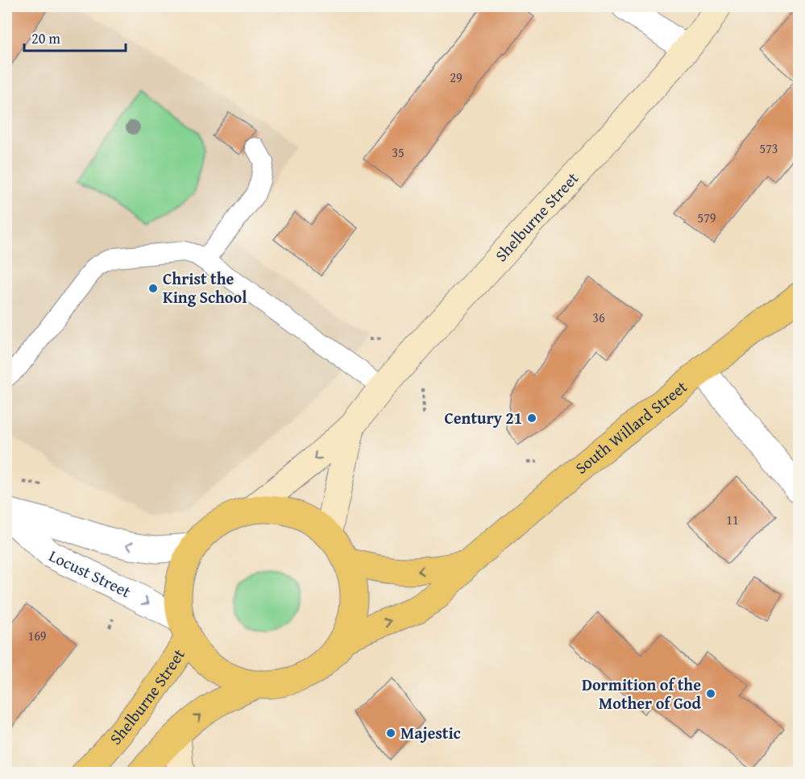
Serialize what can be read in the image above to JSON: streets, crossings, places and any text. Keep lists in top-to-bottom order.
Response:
{
  "streets": {
    "main road": ["Shelburne Street", "South Willard Street"],
    "street": ["Locust Street"]
  },
  "crossings": [
    ["Shelburne Street", "South Willard Street"],
    ["Shelburne Street", "Locust Street"]
  ],
  "places": [
    "Christ the King School",
    "Century 21",
    "Dormition of the Mother of God",
    "Majestic"
  ],
  "house_numbers": [
    "29",
    "573",
    "35",
    "579",
    "36",
    "11",
    "169"
  ],
  "scale_bar": "20 m"
}
